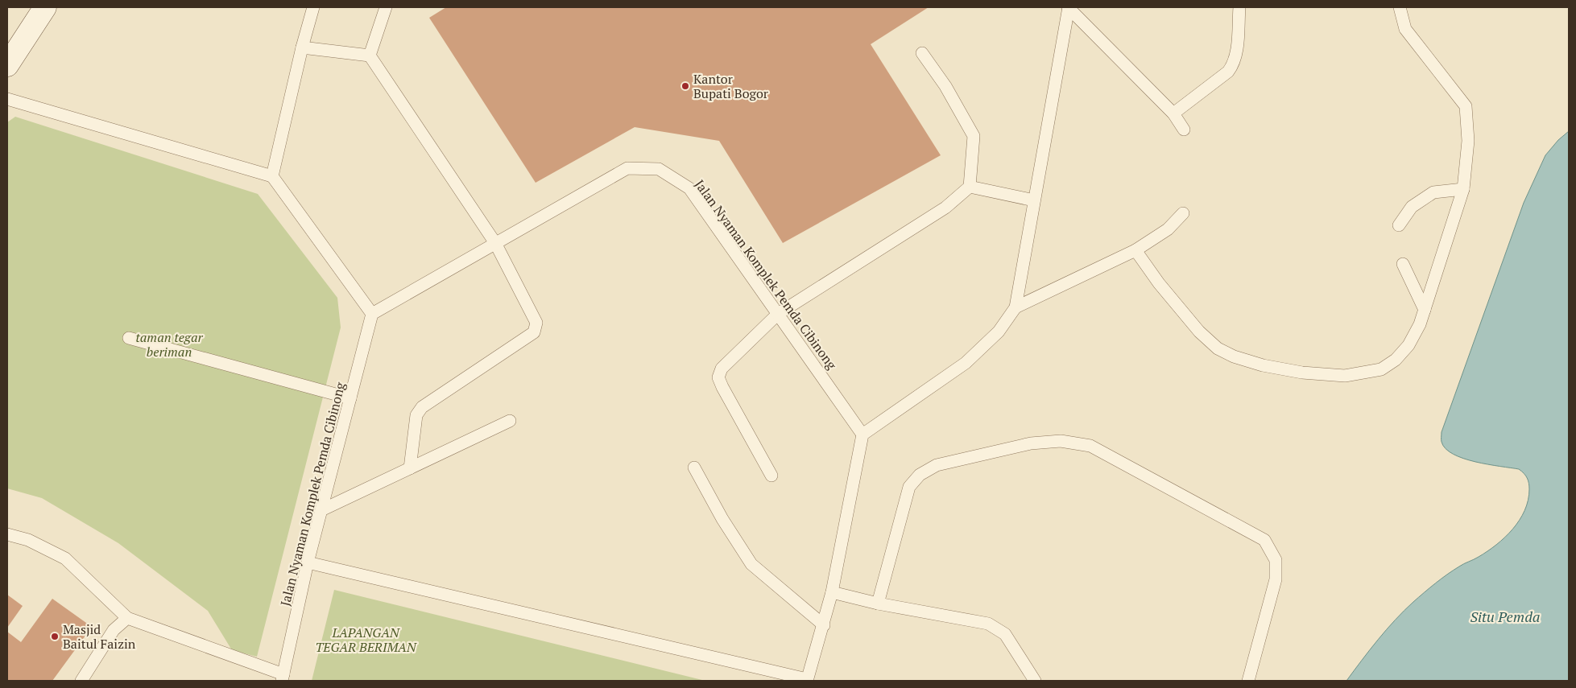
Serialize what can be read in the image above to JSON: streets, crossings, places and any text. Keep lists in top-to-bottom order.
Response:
{
  "streets": {
    "lane": ["Jalan Nyaman Komplek Pemda Cibinong"]
  },
  "water": ["Situ Pemda"],
  "parks": ["taman tegar beriman", "LAPANGAN TEGAR BERIMAN"],
  "places": ["Kantor Bupati Bogor", "Masjid Baitul Faizin"]
}
